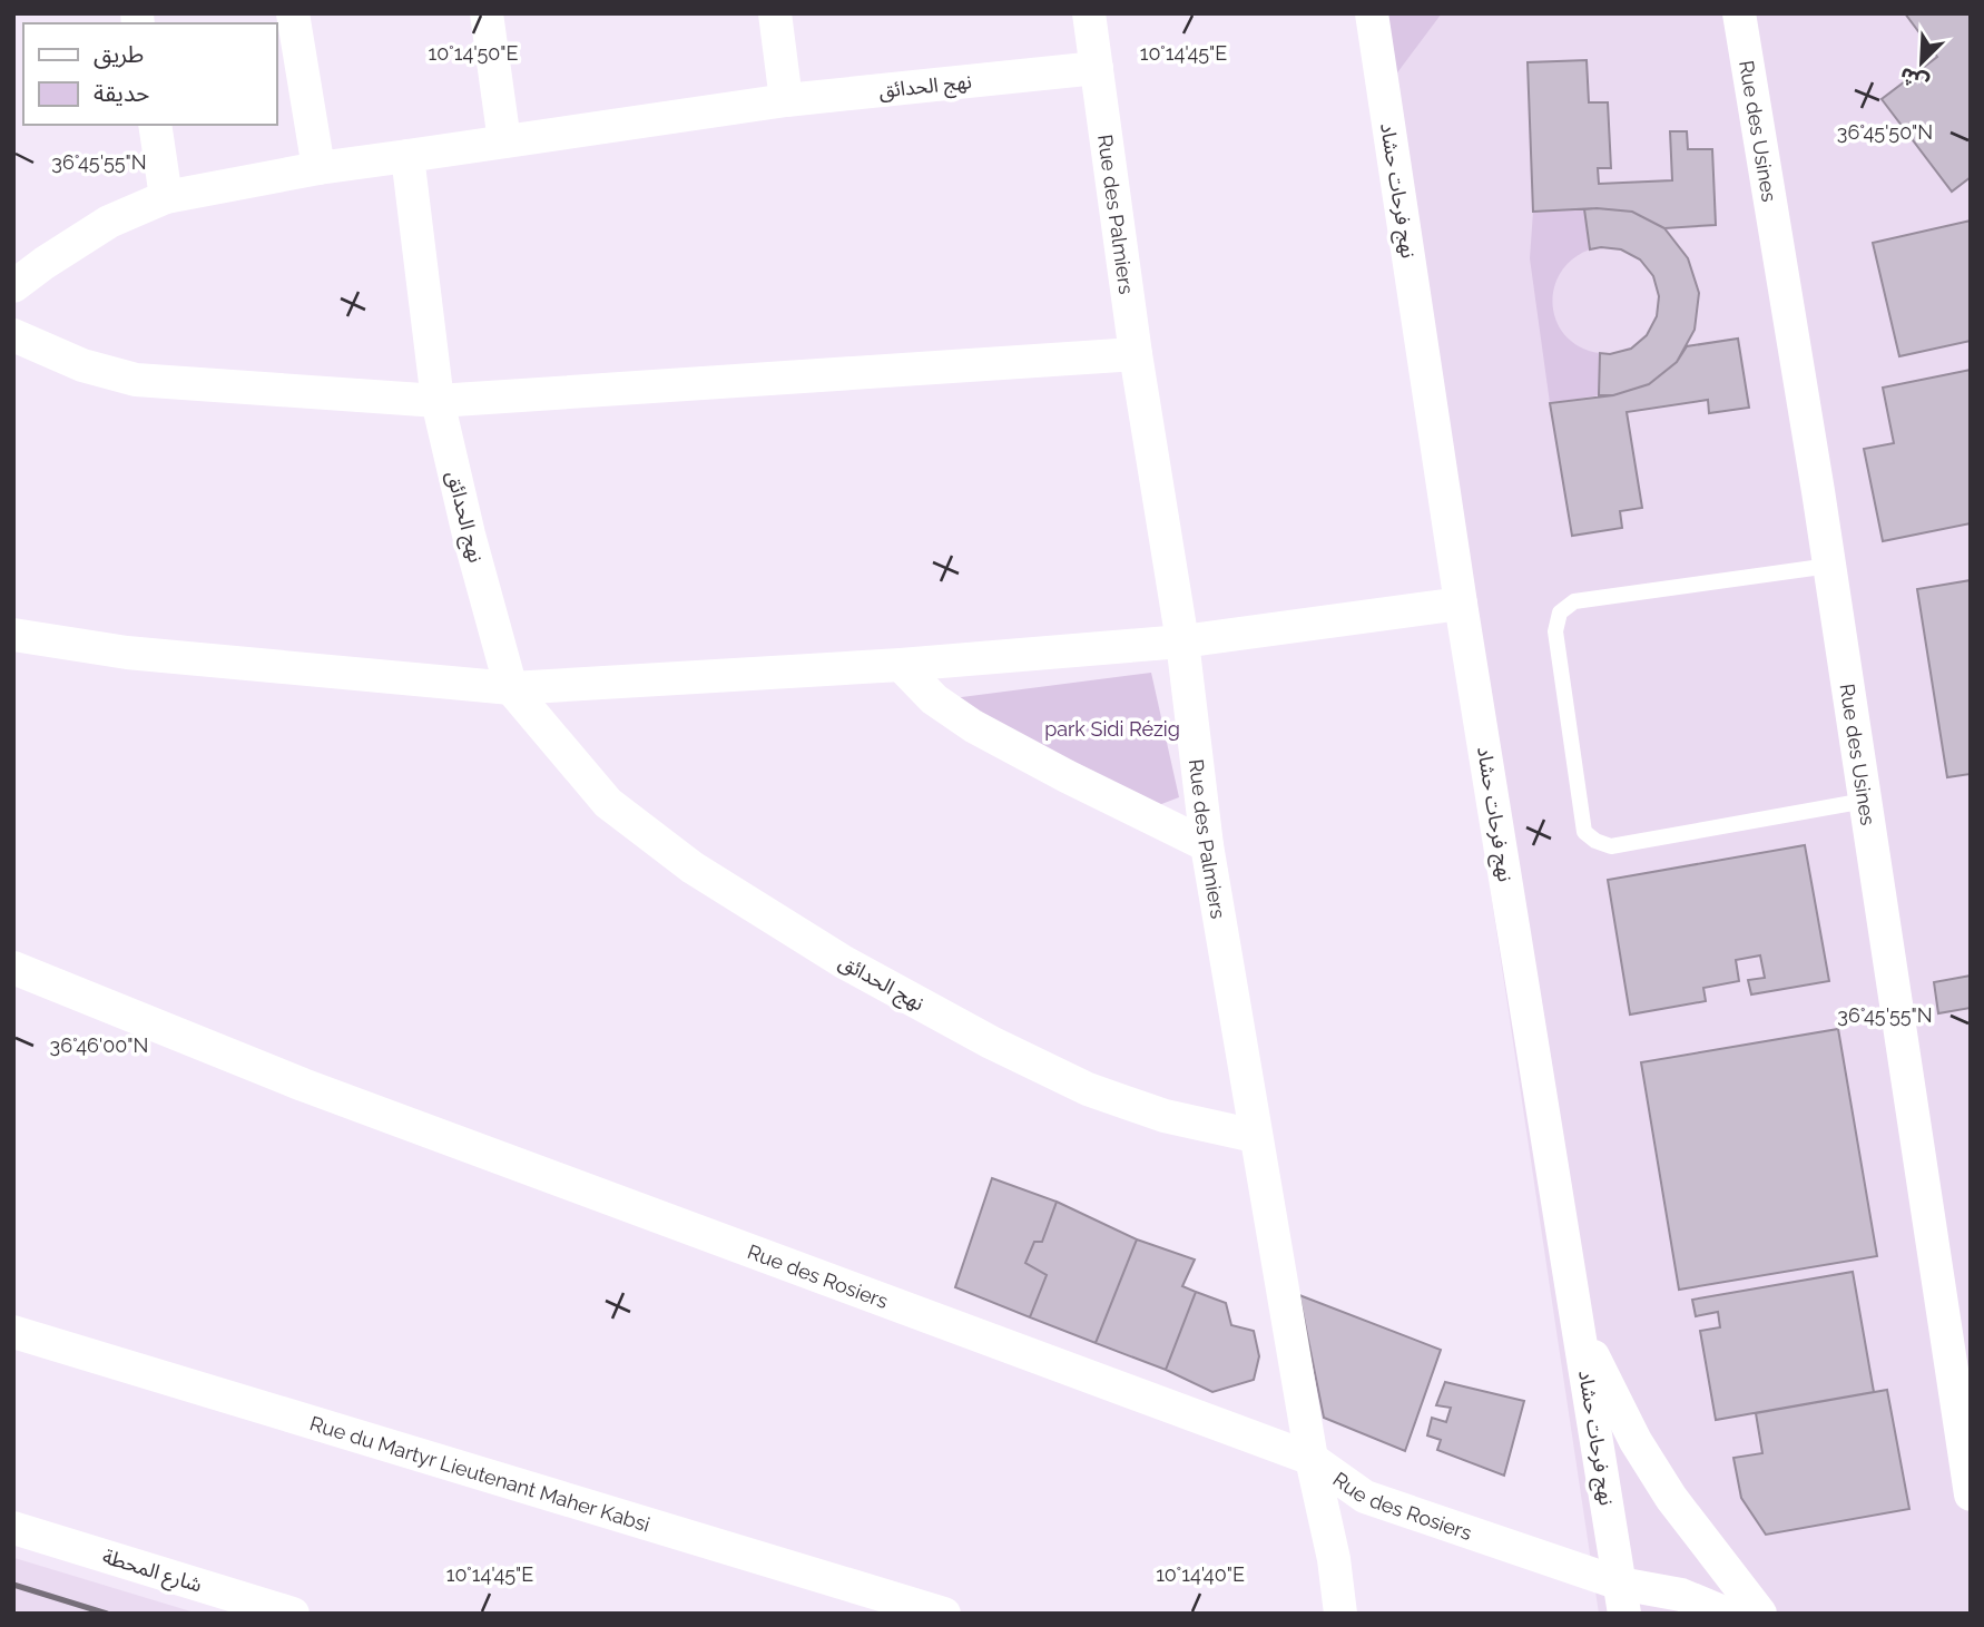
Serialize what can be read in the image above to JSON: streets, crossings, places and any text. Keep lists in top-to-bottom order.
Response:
{
  "streets": {
    "street": [
      "نهج الحدائق",
      "Rue des Usines",
      "نهج فرحات حشاد",
      "Rue des Palmiers",
      "Rue des Rosiers",
      "Rue du Martyr Lieutenant Maher Kabsi",
      "شارع المحطة"
    ]
  },
  "crossings": [
    ["نهج الحدائق", "Rue des Palmiers"],
    ["نهج فرحات حشاد", "Rue des Rosiers"],
    ["Rue des Palmiers", "Rue des Rosiers"]
  ],
  "parks": ["park Sidi Rézig"],
  "legend": ["طريق", "حديقة"],
  "north": "bottom left",
  "coordinates": [
    "10°14'50\"E",
    "10°14'45\"E",
    "36°45'50\"N",
    "36°45'55\"N",
    "36°46'00\"N",
    "10°14'40\"E"
  ]
}
